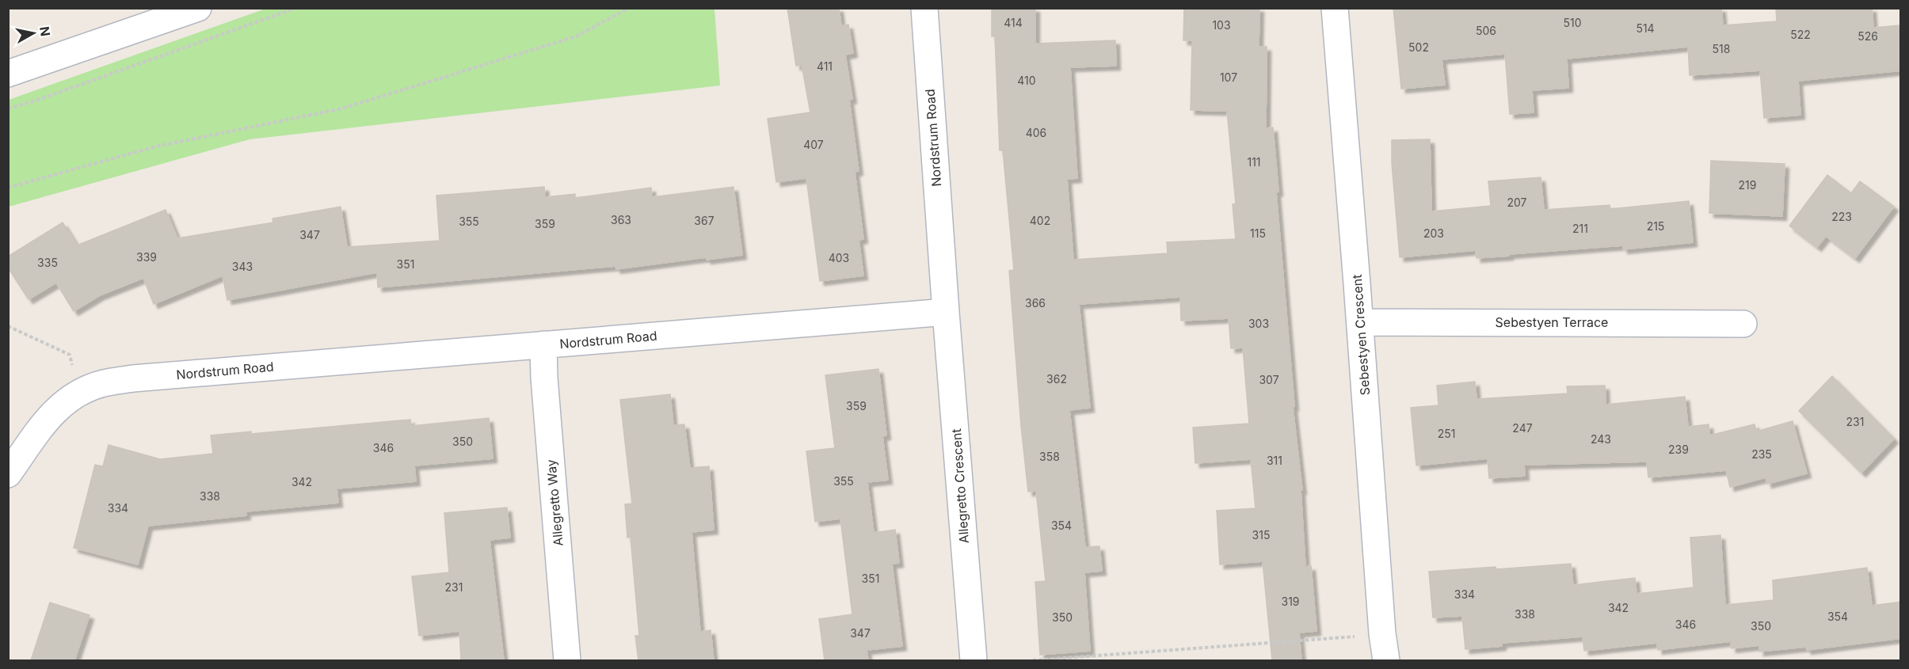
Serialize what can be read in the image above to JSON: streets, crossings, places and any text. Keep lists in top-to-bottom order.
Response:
{
  "streets": {
    "street": [
      "Nordstrum Road",
      "Sebestyen Terrace",
      "Sebestyen Crescent",
      "Allegretto Crescent",
      "Allegretto Way"
    ]
  },
  "crossings": [
    ["Nordstrum Road", "Allegretto Crescent"],
    ["Nordstrum Road", "Allegretto Way"],
    ["Sebestyen Terrace", "Sebestyen Crescent"]
  ],
  "house_numbers": [
    "414",
    "510",
    "103",
    "514",
    "506",
    "522",
    "526",
    "502",
    "518",
    "411",
    "107",
    "410",
    "406",
    "407",
    "111",
    "219",
    "207",
    "223",
    "363",
    "367",
    "402",
    "355",
    "359",
    "215",
    "211",
    "115",
    "203",
    "347",
    "339",
    "403",
    "335",
    "351",
    "343",
    "366",
    "303",
    "362",
    "307",
    "359",
    "231",
    "247",
    "251",
    "243",
    "350",
    "346",
    "239",
    "235",
    "358",
    "311",
    "355",
    "342",
    "338",
    "334",
    "354",
    "315",
    "351",
    "231",
    "334",
    "319",
    "342",
    "338",
    "354",
    "350",
    "346",
    "350",
    "347"
  ],
  "north": "right"
}
